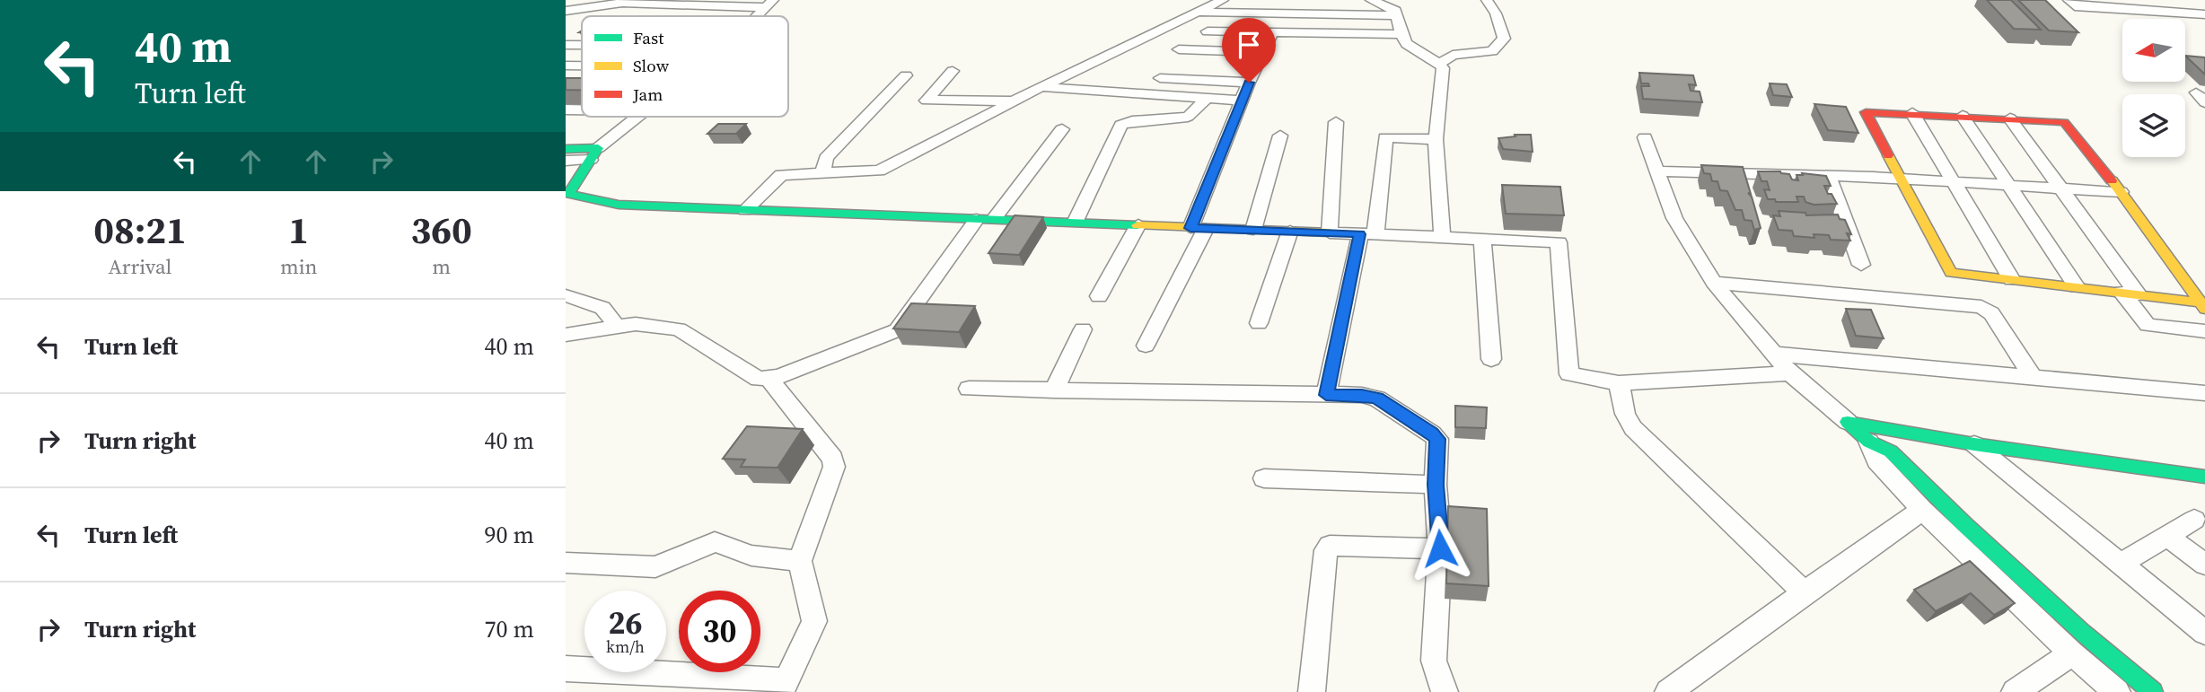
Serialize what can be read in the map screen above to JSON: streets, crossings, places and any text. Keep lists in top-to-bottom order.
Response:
{
  "legend": ["Fast", "Slow", "Jam"],
  "north": "left",
  "page": {
    "turn": ["40 m", "Turn left"],
    "eta": [
      "08:21",
      "Arrival",
      "1",
      "min",
      "360",
      "m"
    ],
    "list": [
      {
        "name": "Turn left",
        "value": "40 m"
      },
      {
        "name": "Turn right",
        "value": "40 m"
      },
      {
        "name": "Turn left",
        "value": "90 m"
      },
      {
        "name": "Turn right",
        "value": "70 m"
      }
    ],
    "speed": "26 km/h",
    "limit": "30"
  }
}
